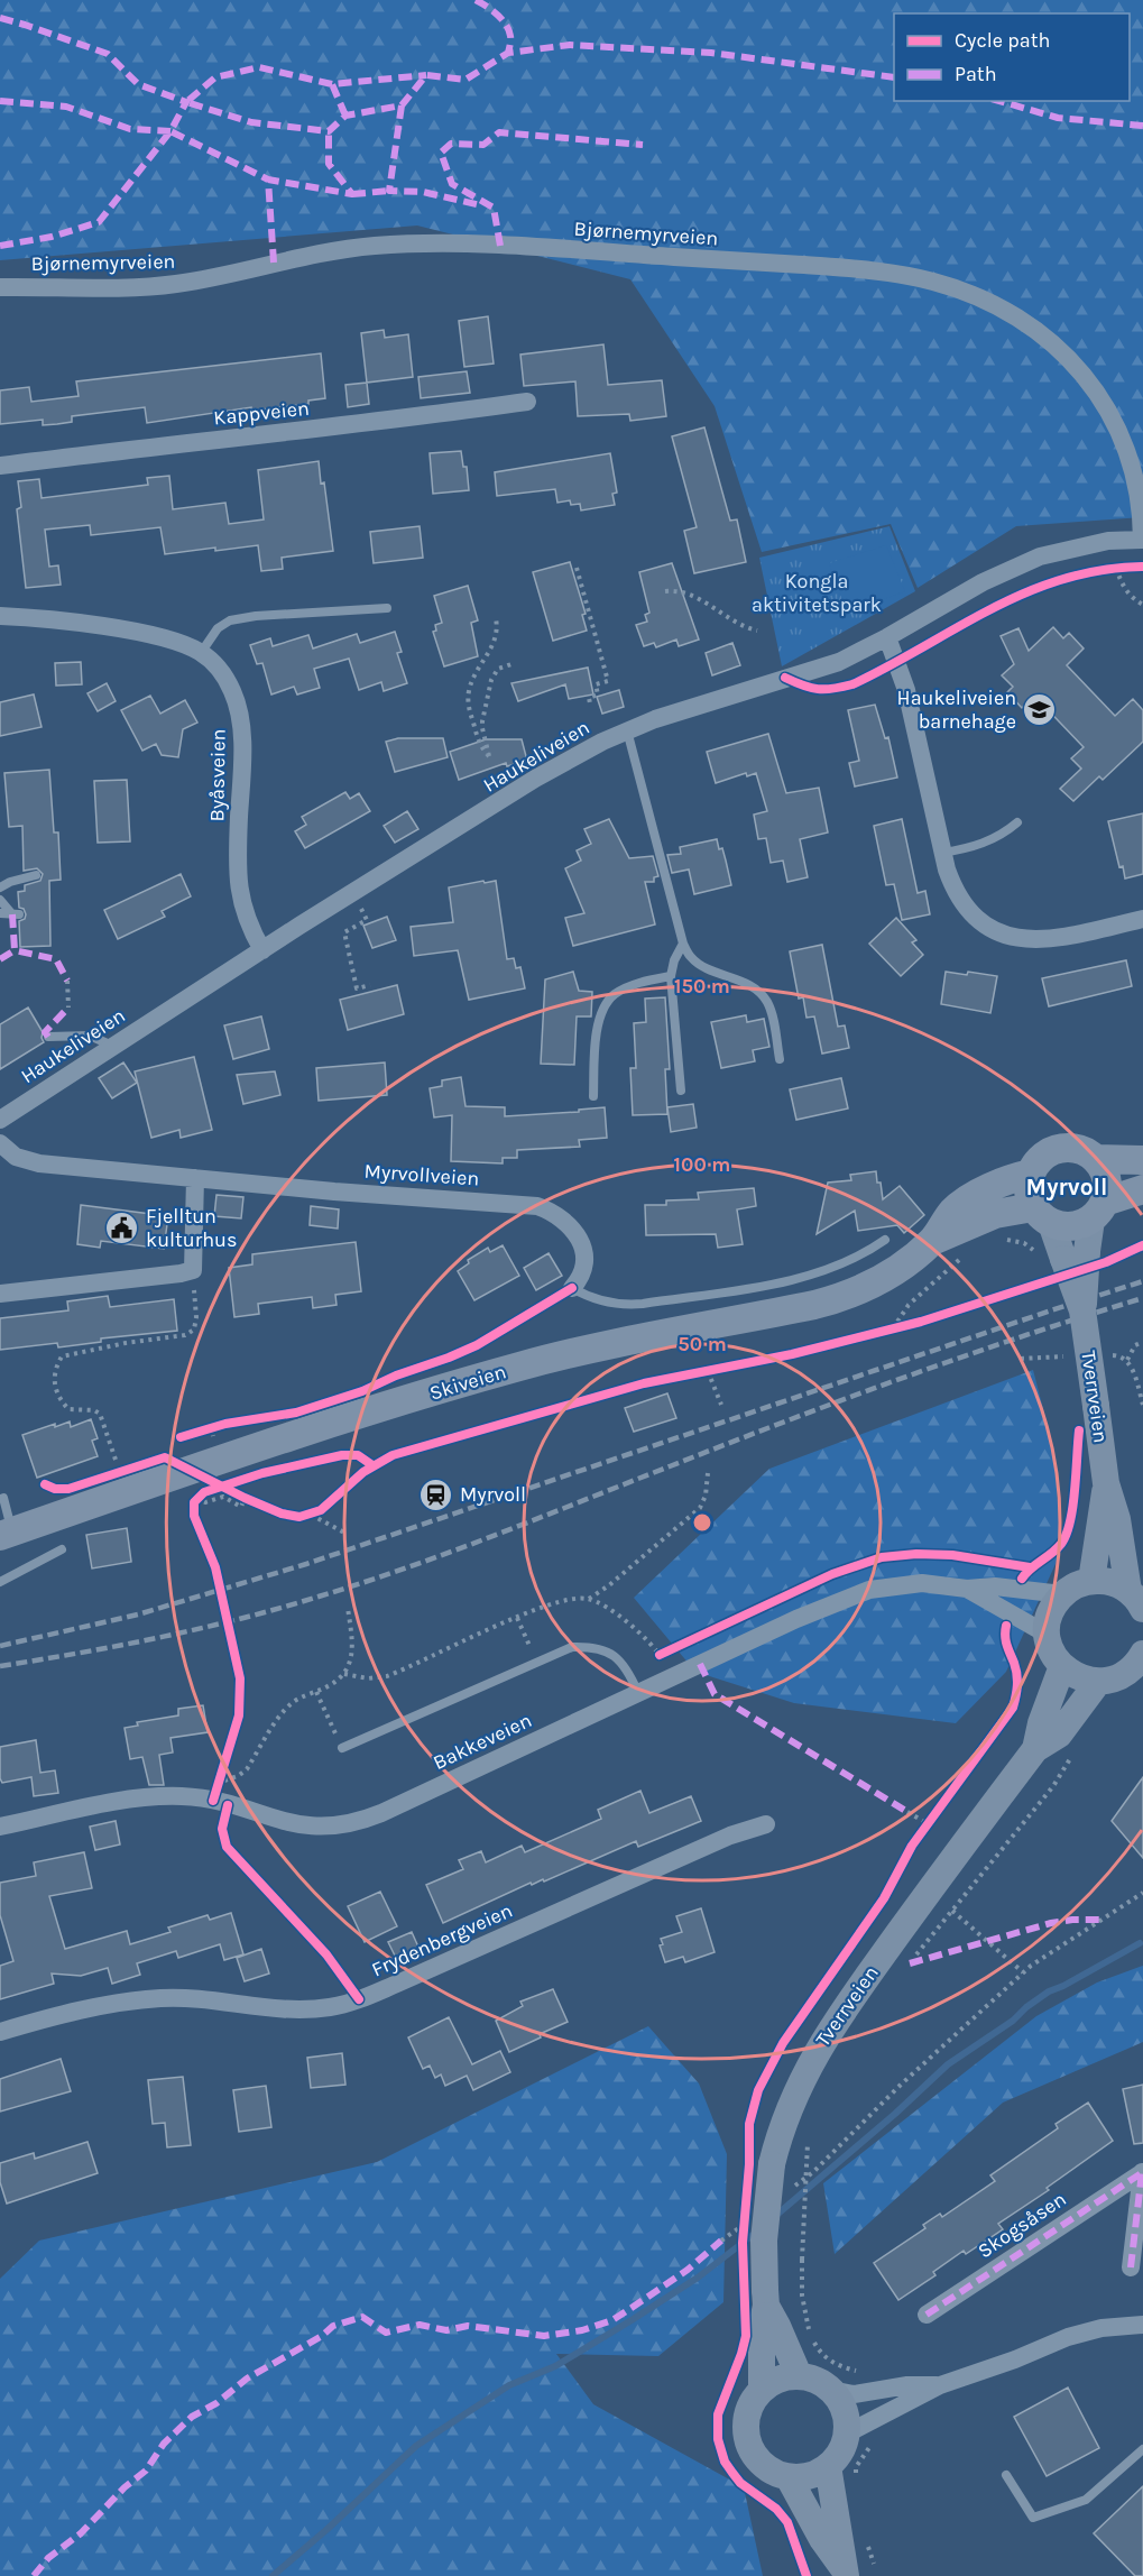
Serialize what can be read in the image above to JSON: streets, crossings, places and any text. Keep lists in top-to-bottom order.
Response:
{
  "streets": {
    "main road": ["Skiveien", "Tverrveien"],
    "street": [
      "Bjørnemyrveien",
      "Kappveien",
      "Haukeliveien",
      "Byåsveien",
      "Myrvollveien",
      "Bakkeveien",
      "Frydenbergveien",
      "Skogsåsen"
    ]
  },
  "crossings": [
    ["Bjørnemyrveien", "Haukeliveien"],
    ["Haukeliveien", "Byåsveien"],
    ["Skiveien", "Tverrveien"]
  ],
  "districts": ["Myrvoll"],
  "parks": ["Kongla aktivitetspark"],
  "places": {
    "school or university": ["Haukeliveien barnehage"],
    "public building": ["Fjelltun kulturhus"],
    "station": ["Myrvoll"]
  },
  "legend": ["Cycle path", "Path"],
  "rings": ["150 m", "100 m", "50 m"]
}
